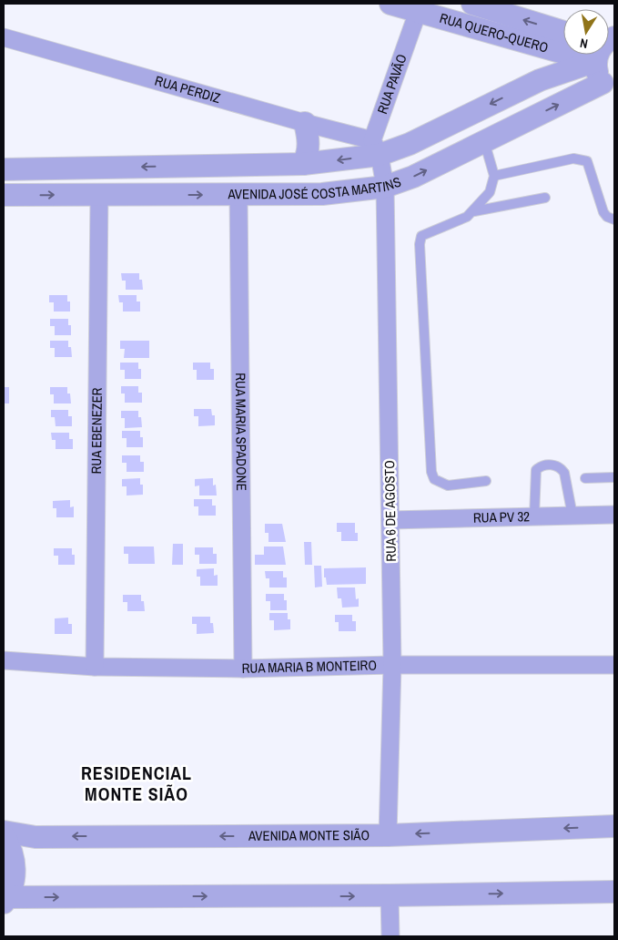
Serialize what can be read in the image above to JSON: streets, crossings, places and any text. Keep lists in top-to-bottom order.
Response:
{
  "streets": {
    "street": [
      "RUA QUERO-QUERO",
      "RUA PAVÃO",
      "RUA PERDIZ",
      "AVENIDA JOSÉ COSTA MARTINS",
      "RUA EBENEZER",
      "RUA MARIA SPADONE",
      "RUA 6 DE AGOSTO",
      "RUA PV 32",
      "RUA MARIA B MONTEIRO",
      "AVENIDA MONTE SIÃO"
    ]
  },
  "crossings": [
    ["RUA QUERO-QUERO", "RUA PAVÃO"],
    ["RUA PAVÃO", "RUA PERDIZ"],
    ["RUA PAVÃO", "AVENIDA JOSÉ COSTA MARTINS"],
    ["RUA PAVÃO", "RUA 6 DE AGOSTO"],
    ["RUA PERDIZ", "AVENIDA JOSÉ COSTA MARTINS"],
    ["RUA PERDIZ", "RUA 6 DE AGOSTO"],
    ["AVENIDA JOSÉ COSTA MARTINS", "RUA EBENEZER"],
    ["AVENIDA JOSÉ COSTA MARTINS", "RUA MARIA SPADONE"],
    ["AVENIDA JOSÉ COSTA MARTINS", "RUA 6 DE AGOSTO"],
    ["RUA EBENEZER", "RUA MARIA B MONTEIRO"],
    ["RUA MARIA SPADONE", "RUA MARIA B MONTEIRO"],
    ["RUA 6 DE AGOSTO", "RUA PV 32"],
    ["RUA 6 DE AGOSTO", "RUA MARIA B MONTEIRO"],
    ["RUA 6 DE AGOSTO", "AVENIDA MONTE SIÃO"]
  ],
  "districts": ["RESIDENCIAL MONTE SIÃO"],
  "north": "bottom"
}
